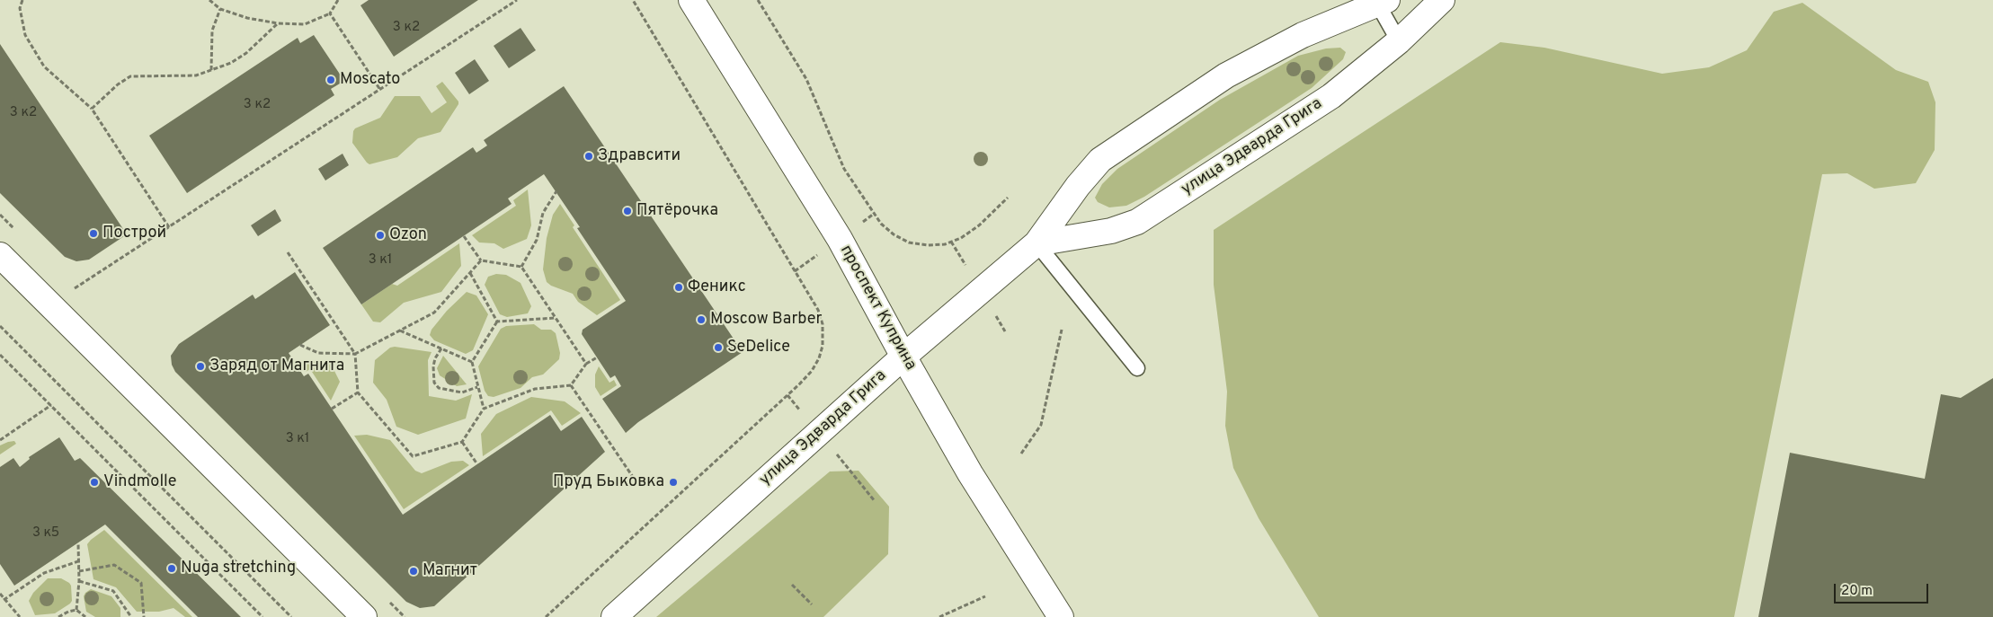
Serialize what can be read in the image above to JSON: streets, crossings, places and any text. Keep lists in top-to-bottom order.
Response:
{
  "streets": {
    "street": ["улица Эдварда Грига", "проспект Куприна"]
  },
  "crossings": [
    ["улица Эдварда Грига", "проспект Куприна"]
  ],
  "places": [
    "Moscato",
    "Здравсити",
    "Пятёрочка",
    "Построй",
    "Ozon",
    "Феникс",
    "Moscow Barber",
    "SeDelice",
    "Заряд от Магнита",
    "Vindmolle",
    "Пруд Быковка",
    "Nuga stretching",
    "Магнит"
  ],
  "house_numbers": [
    "3 к2",
    "3 к2",
    "3 к2",
    "3 к1",
    "3 к1",
    "3 к5"
  ],
  "scale_bar": "20 m"
}
